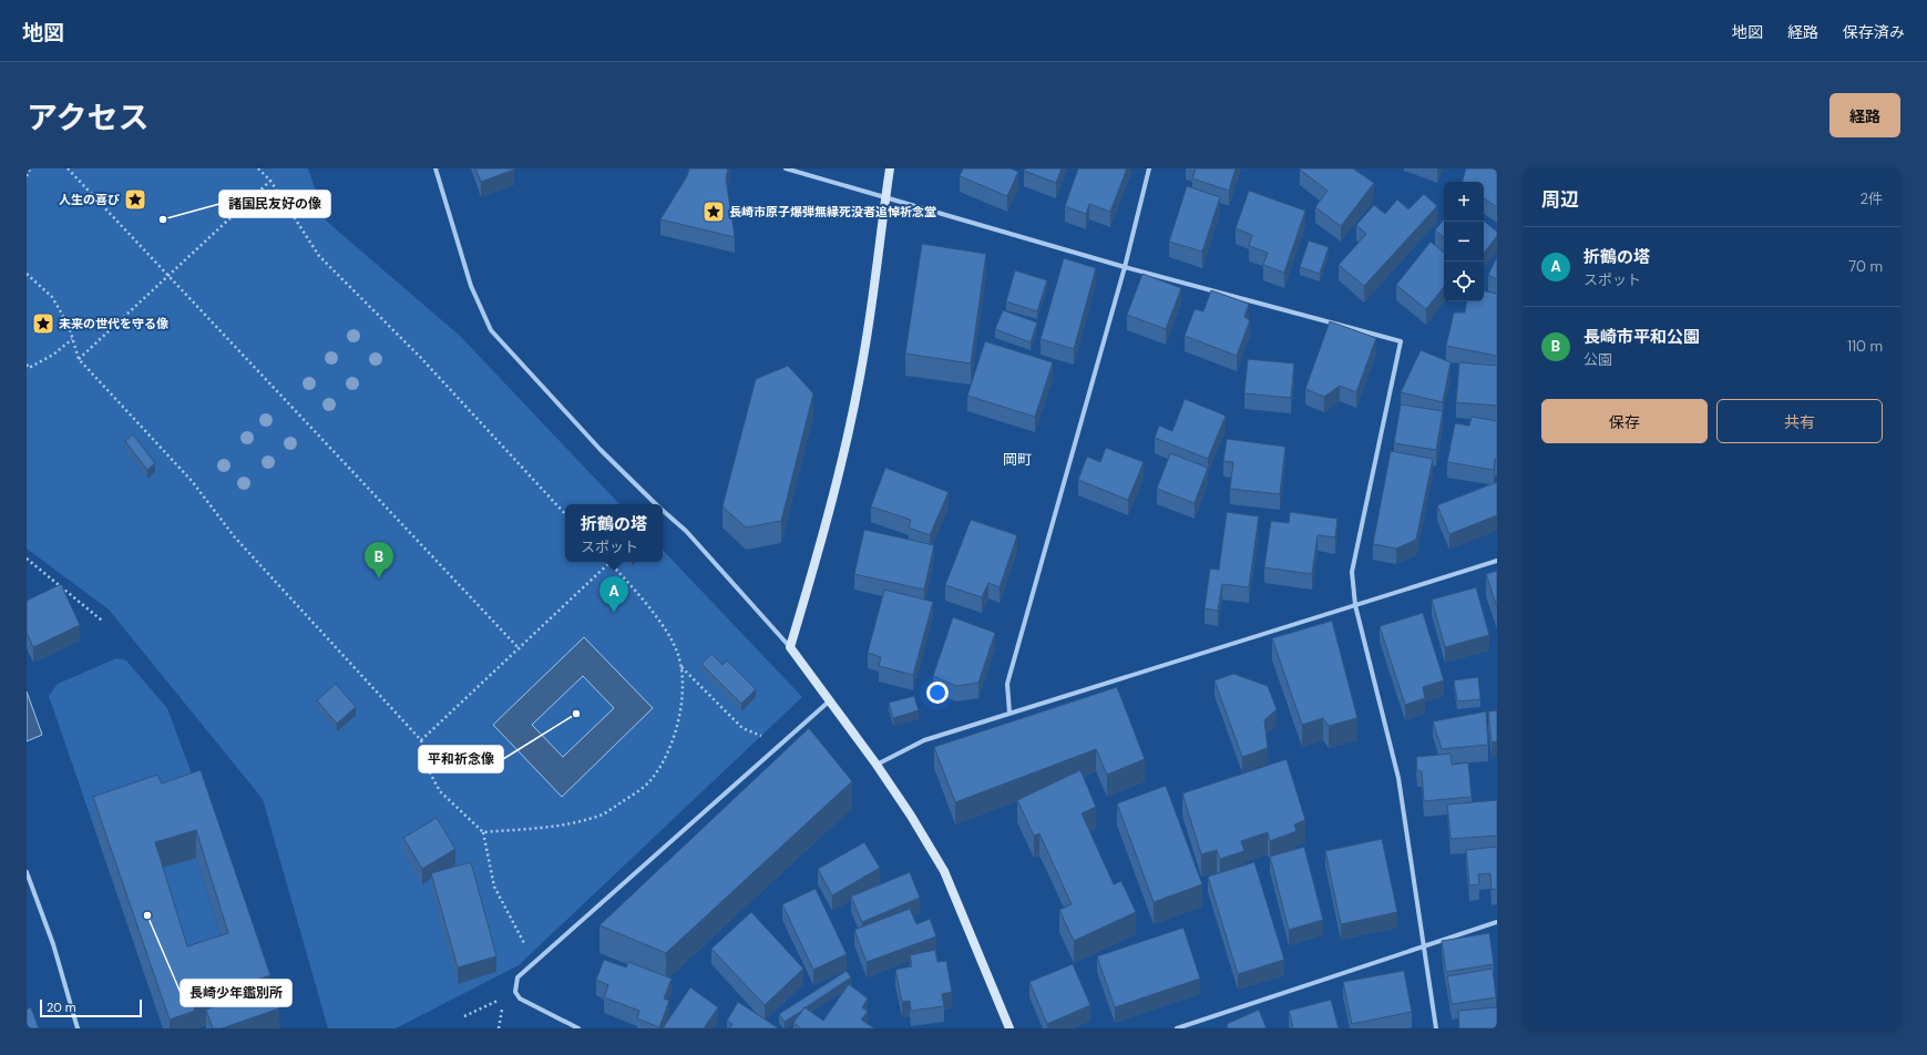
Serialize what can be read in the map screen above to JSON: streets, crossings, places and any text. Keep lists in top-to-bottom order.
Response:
{
  "districts": ["岡町"],
  "places": {
    "place": ["人生の喜び", "長崎市原子爆弾無縁死没者追悼祈念堂", "未来の世代を守る像"],
    "other": ["諸国民友好の像", "平和祈念像", "長崎少年鑑別所"]
  },
  "scale_bar": "20 m",
  "page": {
    "header": "地図",
    "nav": ["地図", "経路", "保存済み"],
    "title": "アクセス",
    "buttons": [
      "経路",
      ["保存", "共有"]
    ],
    "heading": ["周辺", "2件"],
    "map_buttons": ["+", "−"],
    "list": [
      {
        "mark": "A",
        "name": "折鶴の塔",
        "note": "スポット",
        "value": "70 m"
      },
      {
        "mark": "B",
        "name": "長崎市平和公園",
        "note": "公園",
        "value": "110 m"
      }
    ],
    "popup": ["折鶴の塔", "スポット"],
    "pins": ["B", "A"],
    "scale": "20 m"
  }
}
